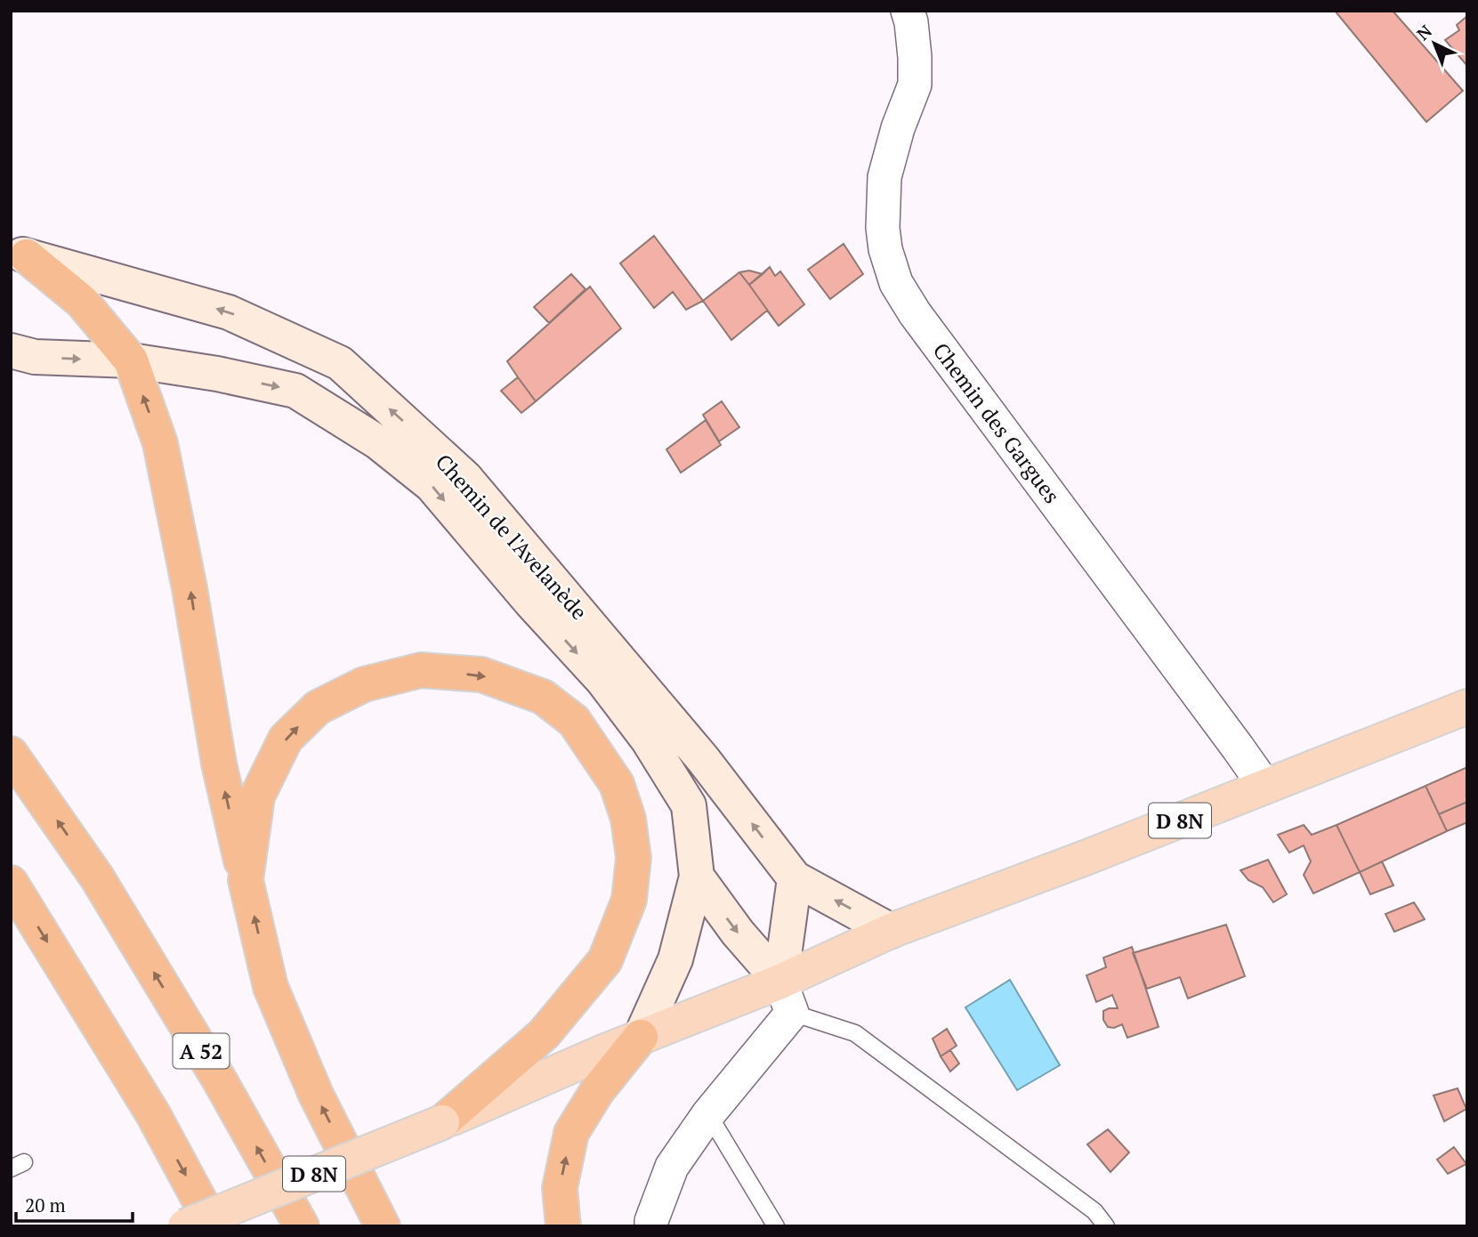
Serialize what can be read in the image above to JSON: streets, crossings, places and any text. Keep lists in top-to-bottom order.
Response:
{
  "streets": {
    "highway": ["A 52"],
    "main road": ["Chemin de l'Avelanède", "D 8N"],
    "street": ["Chemin des Gargues"]
  },
  "crossings": [
    ["Chemin des Gargues", "D 8N"],
    ["Chemin de l'Avelanède", "D 8N"]
  ],
  "scale_bar": "20 m",
  "north": "top left"
}
